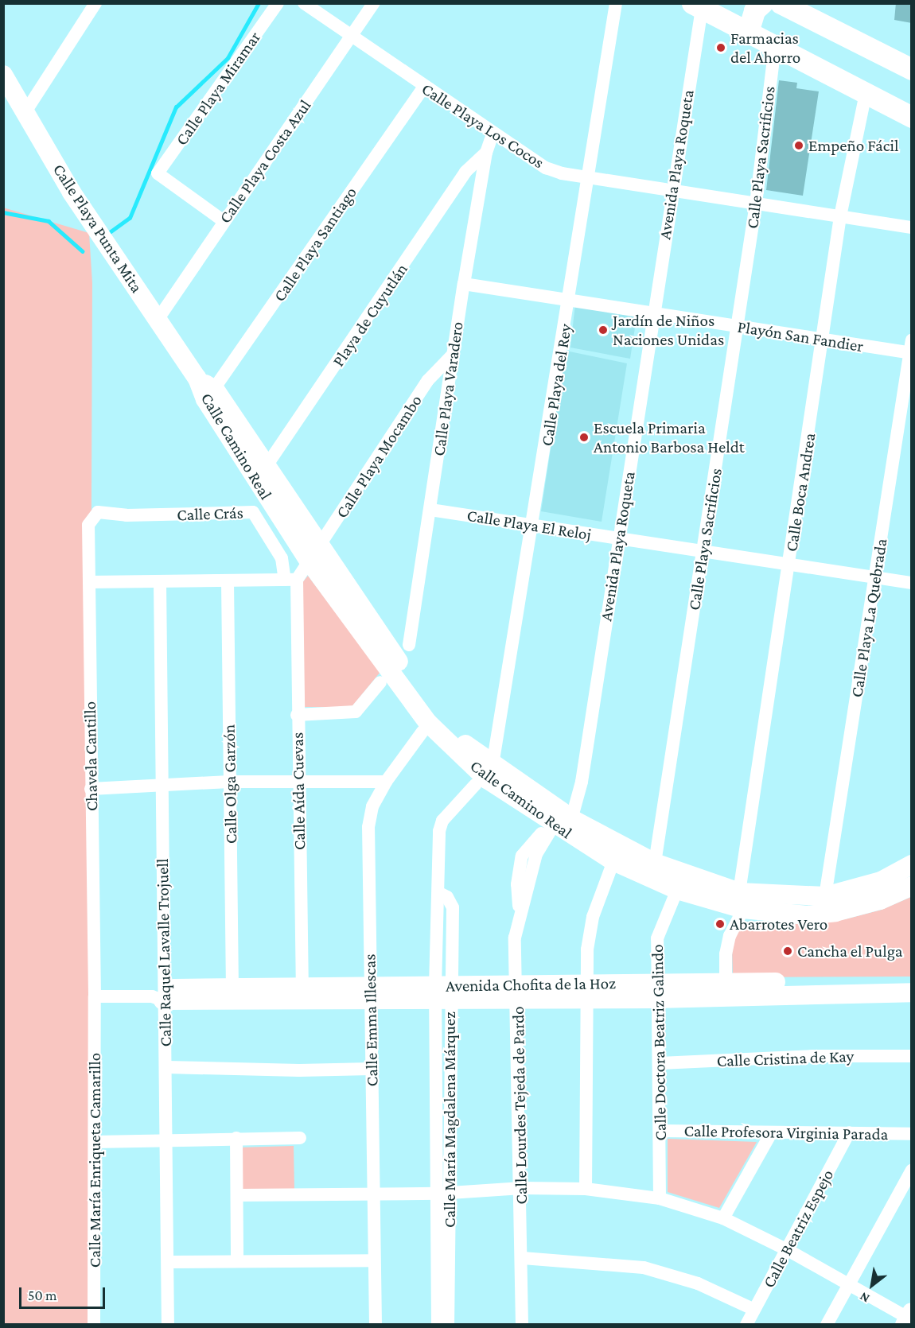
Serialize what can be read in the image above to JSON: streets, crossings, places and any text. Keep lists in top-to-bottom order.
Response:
{
  "streets": {
    "street": [
      "Calle Playa Miramar",
      "Calle Playa Los Cocos",
      "Calle Playa Sacrificios",
      "Calle Playa Costa Azul",
      "Avenida Playa Roqueta",
      "Calle Playa Punta Mita",
      "Calle Playa Santiago",
      "Playa de Cuyutlán",
      "Playón San Fandier",
      "Calle Playa del Rey",
      "Calle Playa Varadero",
      "Calle Camino Real",
      "Calle Playa Mocambo",
      "Calle Boca Andrea",
      "Calle Crás",
      "Calle Playa El Reloj",
      "Calle Playa La Quebrada",
      "Chavela Cantillo",
      "Calle Olga Garzón",
      "Calle Aída Cuevas",
      "Calle Raquel Lavalle Trojuell",
      "Avenida Chofita de la Hoz",
      "Calle Emma Illescas",
      "Calle Doctora Beatriz Galindo",
      "Calle Cristina de Kay",
      "Calle Lourdes Tejeda de Pardo",
      "Calle María Magdalena Márquez",
      "Calle Profesora Virginia Parada",
      "Calle María Enriqueta Camarillo",
      "Calle Beatriz Espejo"
    ]
  },
  "crossings": [
    ["Calle Playa Miramar", "Calle Playa Costa Azul"],
    ["Calle Playa Los Cocos", "Calle Playa Sacrificios"],
    ["Calle Playa Los Cocos", "Calle Playa Costa Azul"],
    ["Calle Playa Los Cocos", "Avenida Playa Roqueta"],
    ["Calle Playa Los Cocos", "Calle Playa Santiago"],
    ["Calle Playa Los Cocos", "Calle Playa del Rey"],
    ["Calle Playa Los Cocos", "Calle Playa Varadero"],
    ["Calle Playa Los Cocos", "Calle Boca Andrea"],
    ["Calle Playa Sacrificios", "Playón San Fandier"],
    ["Calle Playa Sacrificios", "Calle Camino Real"],
    ["Calle Playa Sacrificios", "Calle Playa El Reloj"],
    ["Calle Playa Costa Azul", "Calle Playa Punta Mita"],
    ["Avenida Playa Roqueta", "Playón San Fandier"],
    ["Avenida Playa Roqueta", "Calle Camino Real"],
    ["Avenida Playa Roqueta", "Calle Playa El Reloj"],
    ["Avenida Playa Roqueta", "Calle Lourdes Tejeda de Pardo"],
    ["Calle Playa Punta Mita", "Calle Camino Real"],
    ["Calle Playa Santiago", "Calle Camino Real"],
    ["Playa de Cuyutlán", "Calle Playa Varadero"],
    ["Playa de Cuyutlán", "Calle Camino Real"],
    ["Playón San Fandier", "Calle Playa del Rey"],
    ["Playón San Fandier", "Calle Playa Varadero"],
    ["Playón San Fandier", "Calle Boca Andrea"],
    ["Playón San Fandier", "Calle Playa La Quebrada"],
    ["Calle Playa del Rey", "Calle Camino Real"],
    ["Calle Playa del Rey", "Calle Playa El Reloj"],
    ["Calle Playa Varadero", "Calle Playa Mocambo"],
    ["Calle Playa Varadero", "Calle Playa El Reloj"],
    ["Calle Camino Real", "Calle Playa Mocambo"],
    ["Calle Camino Real", "Calle Boca Andrea"],
    ["Calle Camino Real", "Calle Playa La Quebrada"],
    ["Calle Camino Real", "Calle Doctora Beatriz Galindo"],
    ["Calle Camino Real", "Calle Lourdes Tejeda de Pardo"],
    ["Calle Playa Mocambo", "Calle Crás"],
    ["Calle Playa Mocambo", "Calle Aída Cuevas"],
    ["Calle Boca Andrea", "Calle Playa El Reloj"],
    ["Calle Boca Andrea", "Avenida Chofita de la Hoz"],
    ["Calle Crás", "Chavela Cantillo"],
    ["Calle Crás", "Calle Aída Cuevas"],
    ["Calle Playa El Reloj", "Calle Playa La Quebrada"],
    ["Chavela Cantillo", "Avenida Chofita de la Hoz"],
    ["Chavela Cantillo", "Calle María Enriqueta Camarillo"],
    ["Calle Olga Garzón", "Avenida Chofita de la Hoz"],
    ["Calle Aída Cuevas", "Avenida Chofita de la Hoz"],
    ["Calle Raquel Lavalle Trojuell", "Avenida Chofita de la Hoz"],
    ["Avenida Chofita de la Hoz", "Calle Emma Illescas"],
    ["Avenida Chofita de la Hoz", "Calle Doctora Beatriz Galindo"],
    ["Avenida Chofita de la Hoz", "Calle Lourdes Tejeda de Pardo"],
    ["Avenida Chofita de la Hoz", "Calle María Magdalena Márquez"],
    ["Avenida Chofita de la Hoz", "Calle María Enriqueta Camarillo"],
    ["Calle Doctora Beatriz Galindo", "Calle Cristina de Kay"],
    ["Calle Doctora Beatriz Galindo", "Calle Profesora Virginia Parada"],
    ["Calle Profesora Virginia Parada", "Calle Beatriz Espejo"]
  ],
  "places": [
    "Farmacias del Ahorro",
    "Empeño Fácil",
    "Jardín de Niños Naciones Unidas",
    "Escuela Primaria Antonio Barbosa Heldt",
    "Abarrotes Vero",
    "Cancha el Pulga"
  ],
  "scale_bar": "50 m",
  "north": "bottom left"
}
